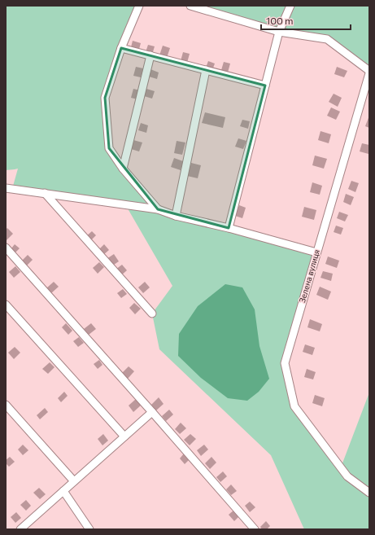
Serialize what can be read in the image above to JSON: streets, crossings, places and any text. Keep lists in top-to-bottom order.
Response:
{
  "streets": {
    "street": ["Зелена вулиця"]
  },
  "scale_bar": "100 m"
}
